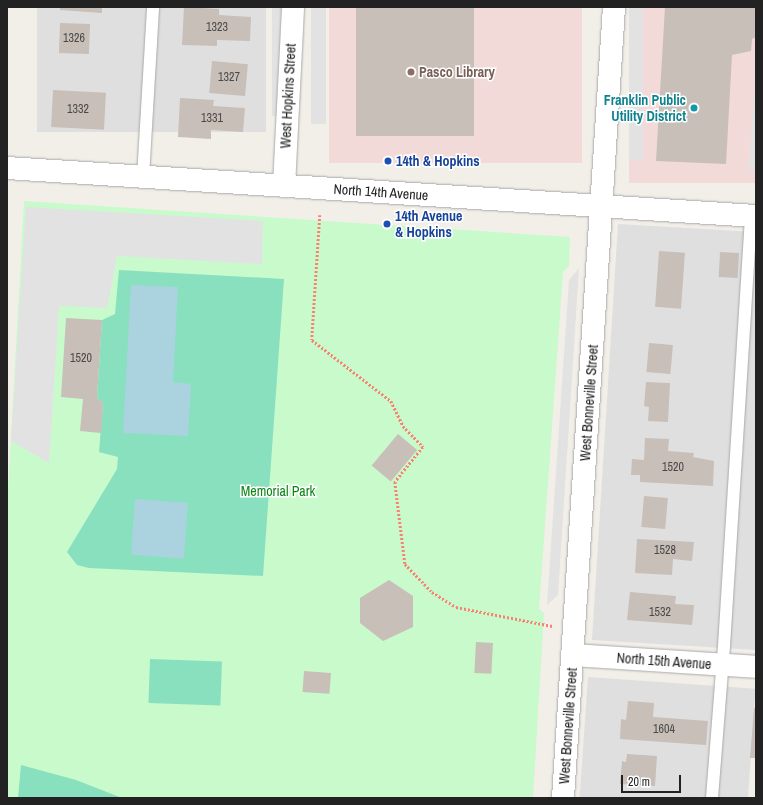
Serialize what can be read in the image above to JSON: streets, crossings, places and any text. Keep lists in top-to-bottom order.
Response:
{
  "streets": {
    "street": [
      "West Hopkins Street",
      "North 14th Avenue",
      "West Bonneville Street",
      "North 15th Avenue"
    ]
  },
  "crossings": [
    ["West Hopkins Street", "North 14th Avenue"],
    ["North 14th Avenue", "West Bonneville Street"],
    ["West Bonneville Street", "North 15th Avenue"]
  ],
  "parks": ["Memorial Park"],
  "places": [
    "Pasco Library",
    "Franklin Public Utility District",
    "14th & Hopkins",
    "14th Avenue & Hopkins"
  ],
  "house_numbers": [
    "1323",
    "1326",
    "1327",
    "1332",
    "1331",
    "1520",
    "1520",
    "1528",
    "1532",
    "1604"
  ],
  "scale_bar": "20 m"
}
